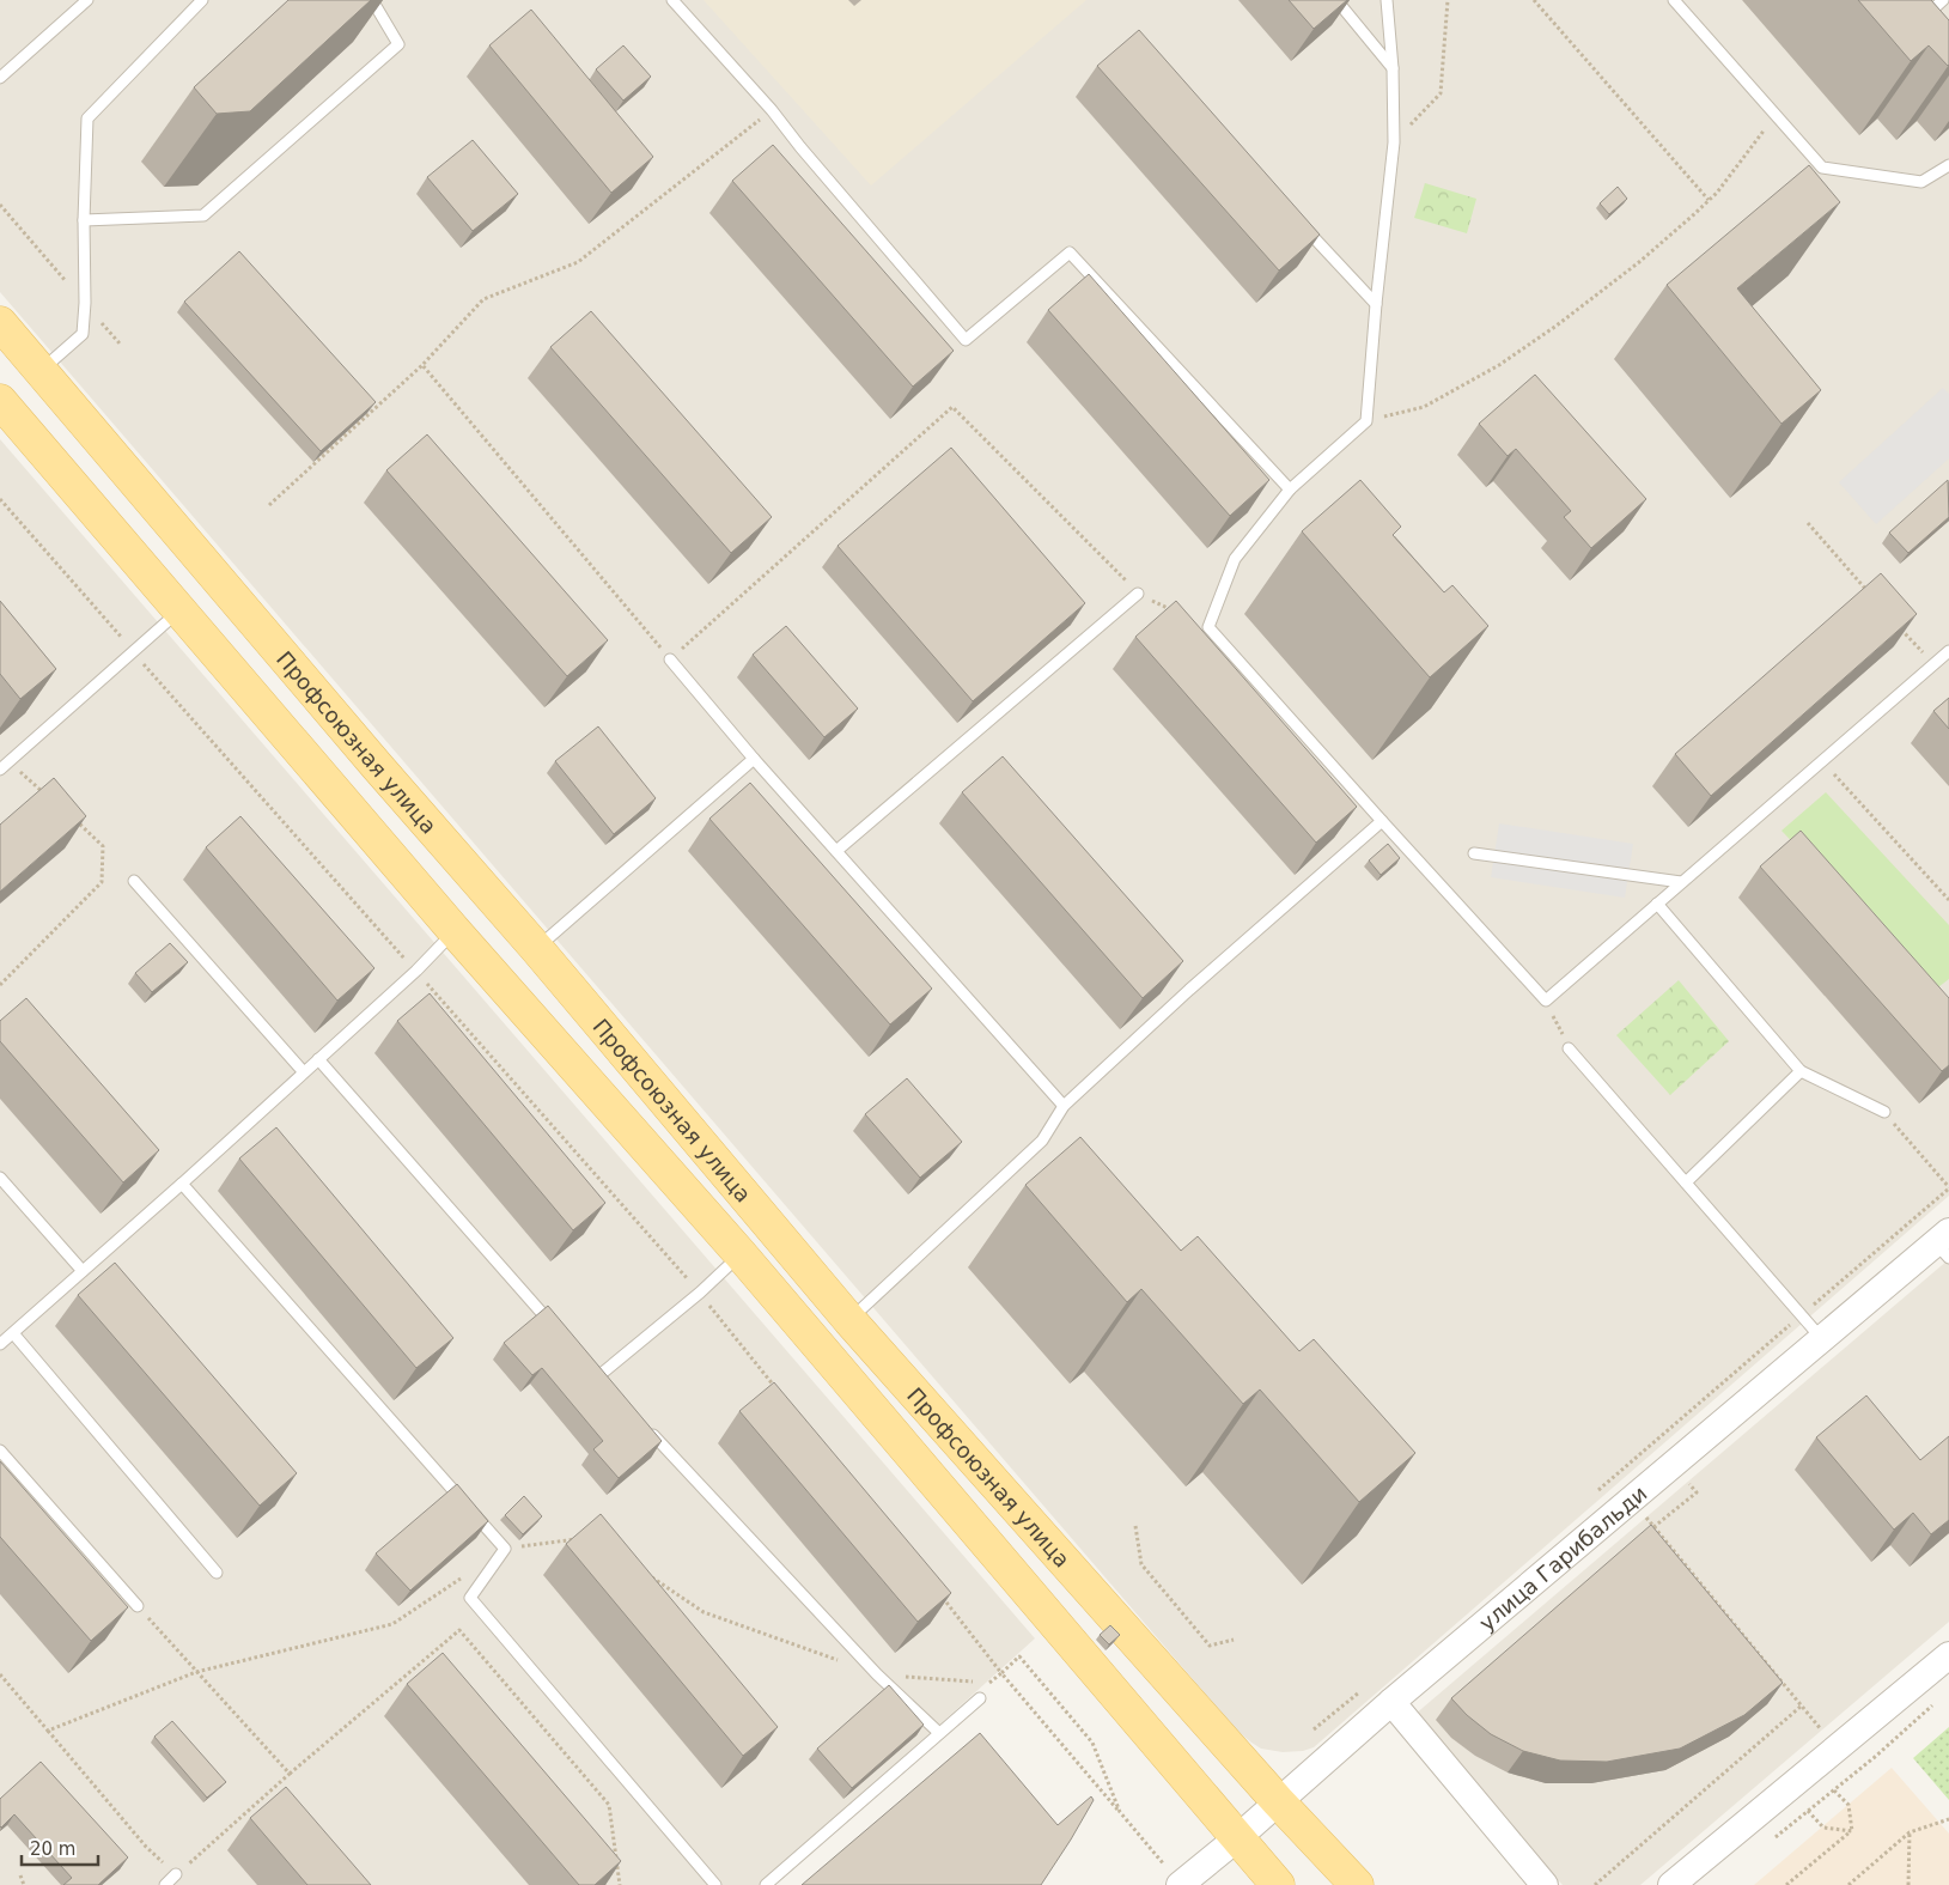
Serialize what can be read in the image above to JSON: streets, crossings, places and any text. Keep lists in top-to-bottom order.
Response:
{
  "streets": {
    "main road": ["Профсоюзная улица"],
    "street": ["улица Гарибальди"]
  },
  "crossings": [
    ["Профсоюзная улица", "улица Гарибальди"]
  ],
  "scale_bar": "20 m"
}
